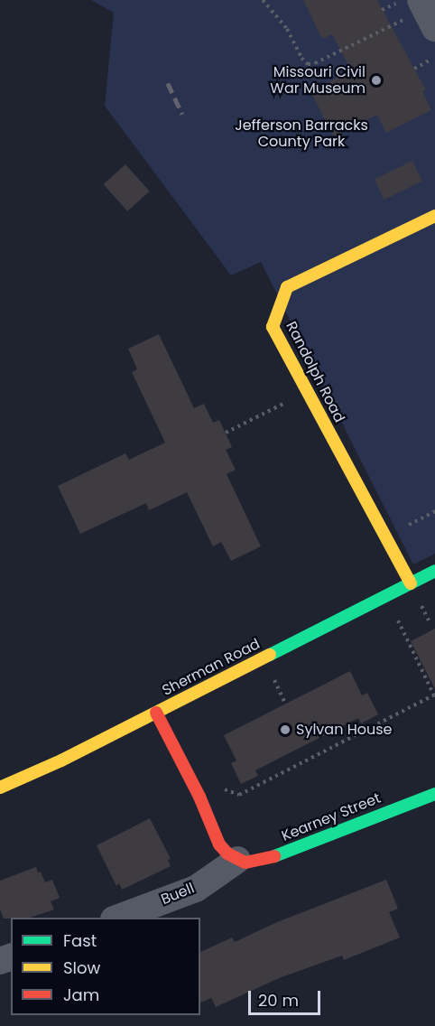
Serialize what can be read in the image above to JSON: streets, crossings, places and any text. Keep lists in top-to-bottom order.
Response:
{
  "streets": {
    "street": [
      "Randolph Road",
      "Sherman Road",
      "Kearney Street",
      "Buell"
    ]
  },
  "crossings": [
    ["Randolph Road", "Sherman Road"],
    ["Kearney Street", "Buell"]
  ],
  "parks": ["Jefferson Barracks County Park"],
  "places": ["Missouri Civil War Museum", "Sylvan House"],
  "legend": ["Fast", "Slow", "Jam"],
  "scale_bar": "20 m"
}
